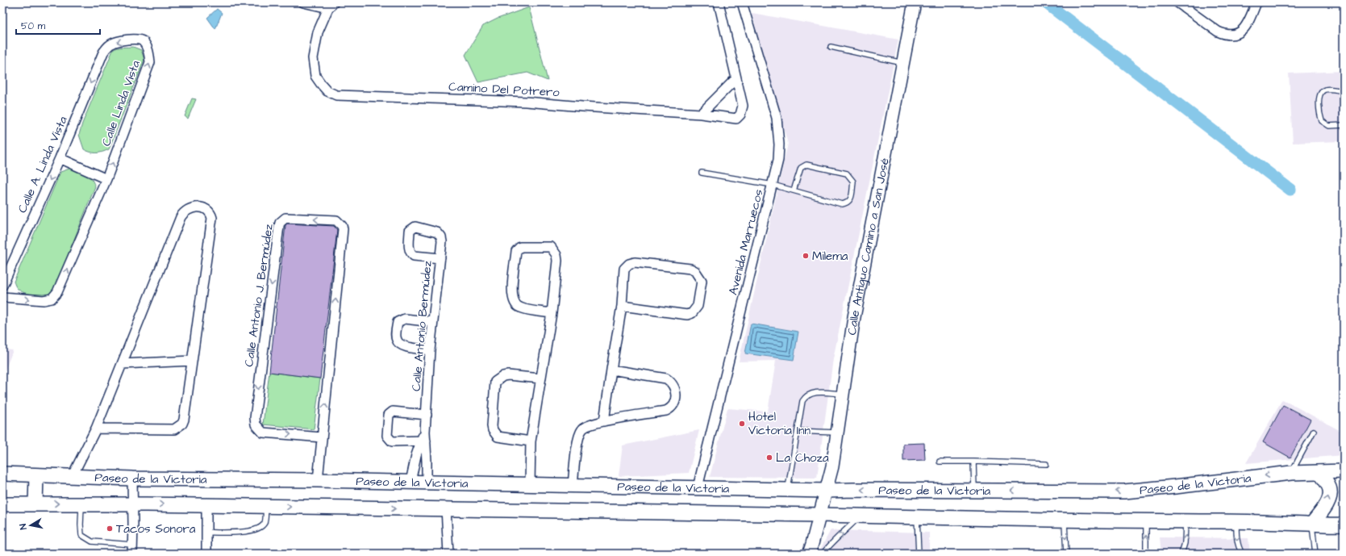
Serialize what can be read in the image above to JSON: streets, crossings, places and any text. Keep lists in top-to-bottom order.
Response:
{
  "streets": {
    "main road": ["Paseo de la Victoria"],
    "street": [
      "Camino Del Potrero",
      "Calle Linda Vista",
      "Calle A. Linda Vista",
      "Avenida Marruecos",
      "Calle Antiguo Camino a San José",
      "Calle Antonio J. Bermúdez",
      "Calle Antonio Bermúdez"
    ]
  },
  "crossings": [
    ["Calle Linda Vista", "Calle A. Linda Vista"],
    ["Avenida Marruecos", "Paseo de la Victoria"],
    ["Calle Antiguo Camino a San José", "Paseo de la Victoria"],
    ["Calle Antonio J. Bermúdez", "Paseo de la Victoria"],
    ["Calle Antonio Bermúdez", "Paseo de la Victoria"]
  ],
  "one_way": ["Calle A. Linda Vista"],
  "places": [
    "Milema",
    "Hotel Victoria Inn",
    "La Choza",
    "Tacos Sonora"
  ],
  "scale_bar": "50 m",
  "north": "left"
}
